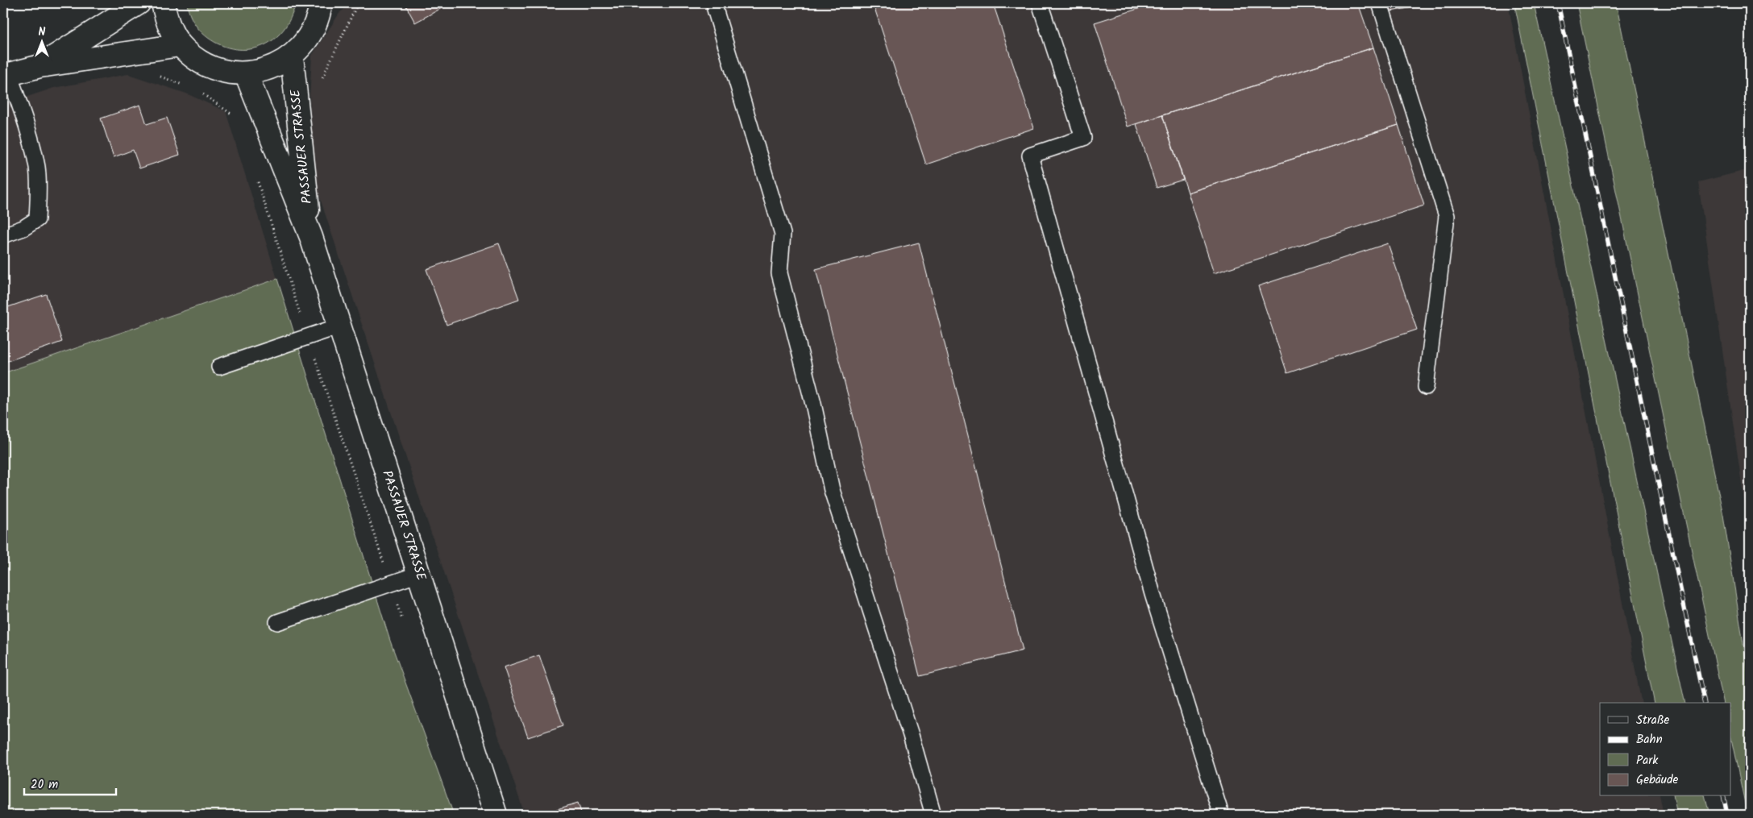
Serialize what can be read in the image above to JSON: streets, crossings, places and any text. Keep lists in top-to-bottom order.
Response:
{
  "streets": {
    "street": ["PASSAUER STRASSE"]
  },
  "legend": [
    "Straße",
    "Bahn",
    "Park",
    "Gebäude"
  ],
  "scale_bar": "20 m",
  "north": "top"
}
